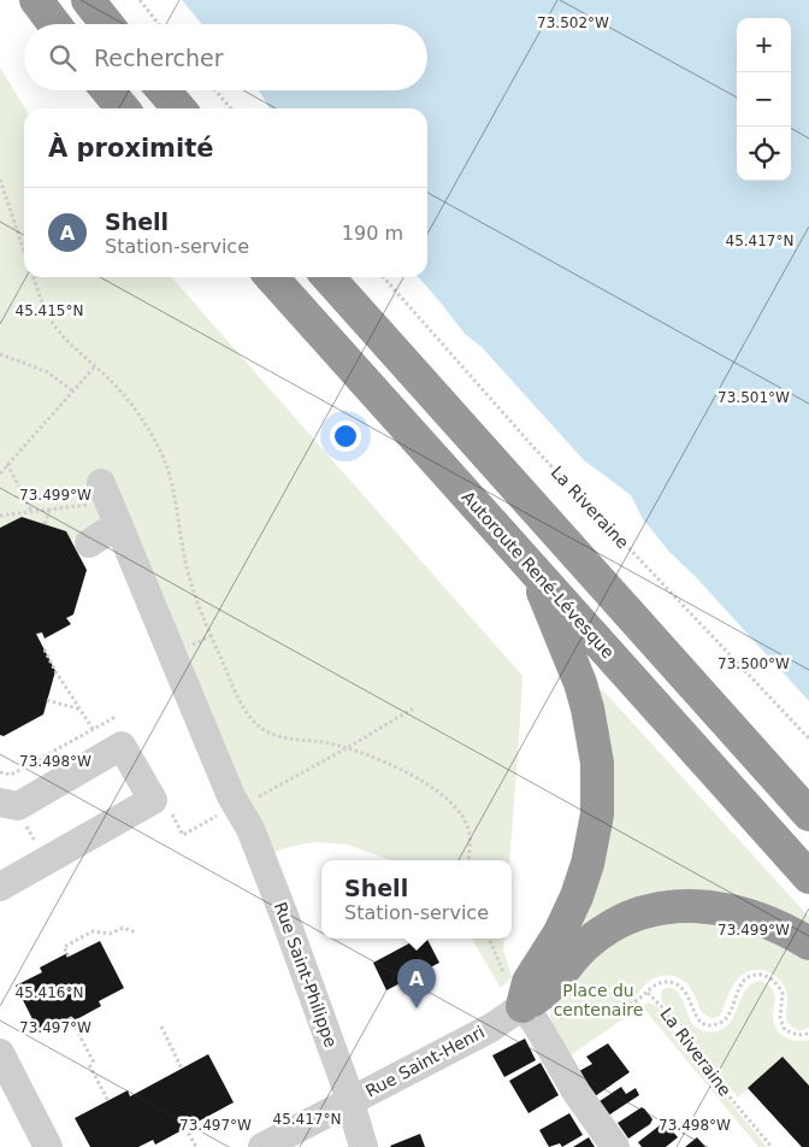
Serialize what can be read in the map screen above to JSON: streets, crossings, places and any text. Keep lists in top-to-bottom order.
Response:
{
  "streets": {
    "highway": ["Autoroute René-Lévesque"],
    "street": ["Rue Saint-Philippe", "Rue Saint-Henri"],
    "path": ["La Riveraine"]
  },
  "crossings": [
    ["Rue Saint-Philippe", "Rue Saint-Henri"]
  ],
  "parks": ["Place du centenaire"],
  "page": {
    "map_buttons": ["+", "−"],
    "search": "Rechercher",
    "heading": "À proximité",
    "list": [
      {
        "mark": "A",
        "name": "Shell",
        "note": "Station-service",
        "value": "190 m"
      }
    ],
    "popup": ["Shell", "Station-service"],
    "pins": "A"
  },
  "coordinates": [
    "73.502°W",
    "45.417°N",
    "45.415°N",
    "73.501°W",
    "73.499°W",
    "73.500°W",
    "73.498°W",
    "45.416°N",
    "73.497°W"
  ]
}
